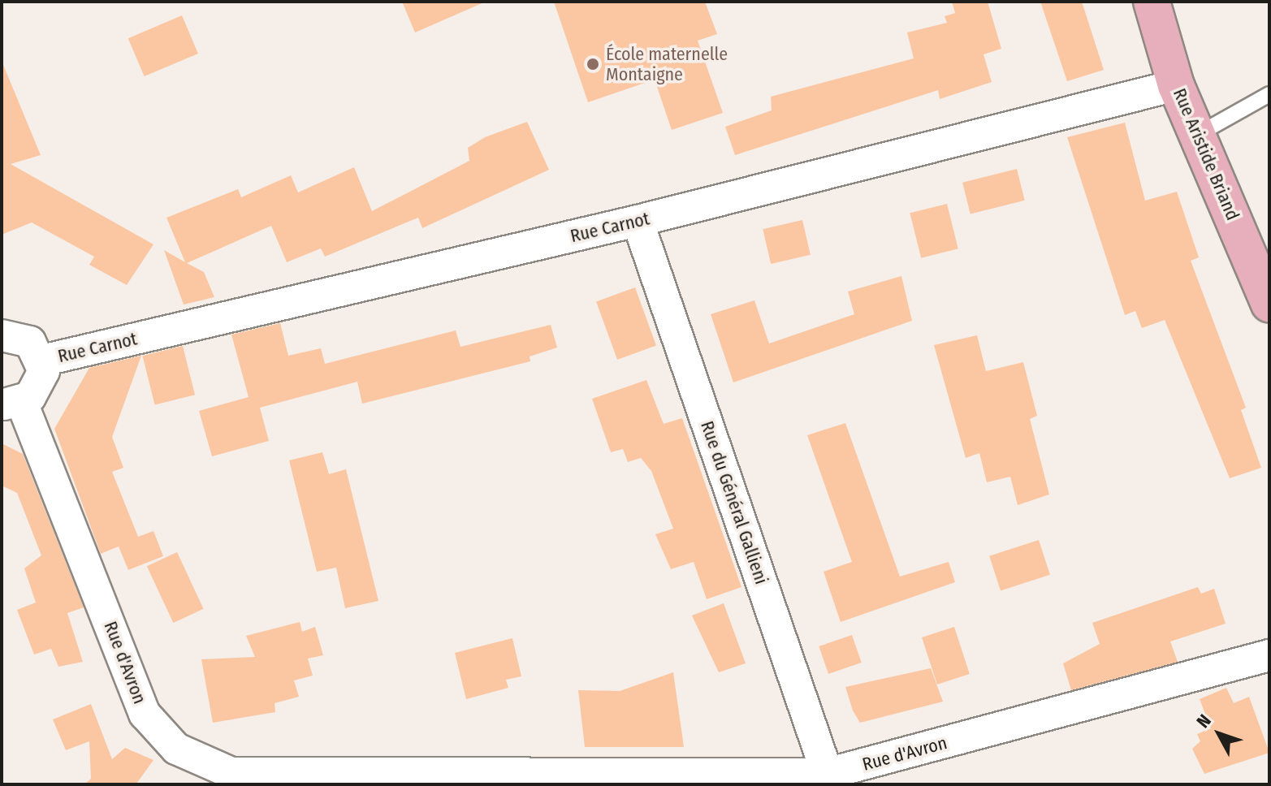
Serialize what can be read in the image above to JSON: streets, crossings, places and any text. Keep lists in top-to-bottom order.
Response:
{
  "streets": {
    "main road": ["Rue Aristide Briand"],
    "street": ["Rue Carnot", "Rue du Général Gallieni", "Rue d'Avron"]
  },
  "crossings": [
    ["Rue Aristide Briand", "Rue Carnot"],
    ["Rue Carnot", "Rue du Général Gallieni"],
    ["Rue du Général Gallieni", "Rue d'Avron"]
  ],
  "places": ["École maternelle Montaigne"],
  "north": "top left"
}
